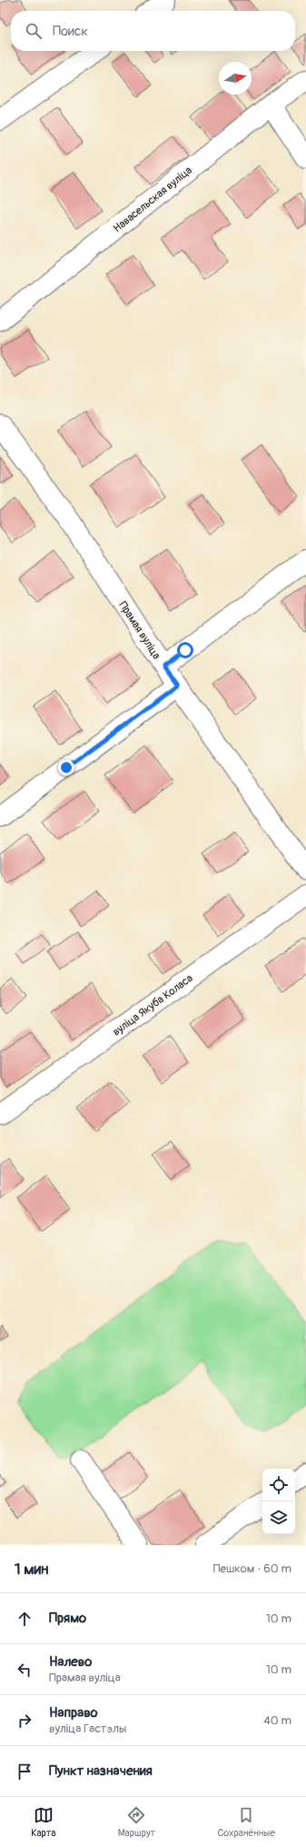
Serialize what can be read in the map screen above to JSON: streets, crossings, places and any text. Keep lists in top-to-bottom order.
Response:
{
  "streets": {
    "street": ["Навасельская вуліца", "Прамая вуліца", "вуліца Якуба Коласа"]
  },
  "north": "right",
  "page": {
    "search": "Поиск",
    "heading": ["1 мин", "Пешком · 60 m"],
    "list": [
      ["Прямо", "10 m"],
      ["Налево", "Прамая вуліца", "10 m"],
      ["Направо", "вуліца Гастэлы", "40 m"],
      "Пункт назначения"
    ],
    "nav": ["Карта", "Маршрут", "Сохранённые"]
  }
}
